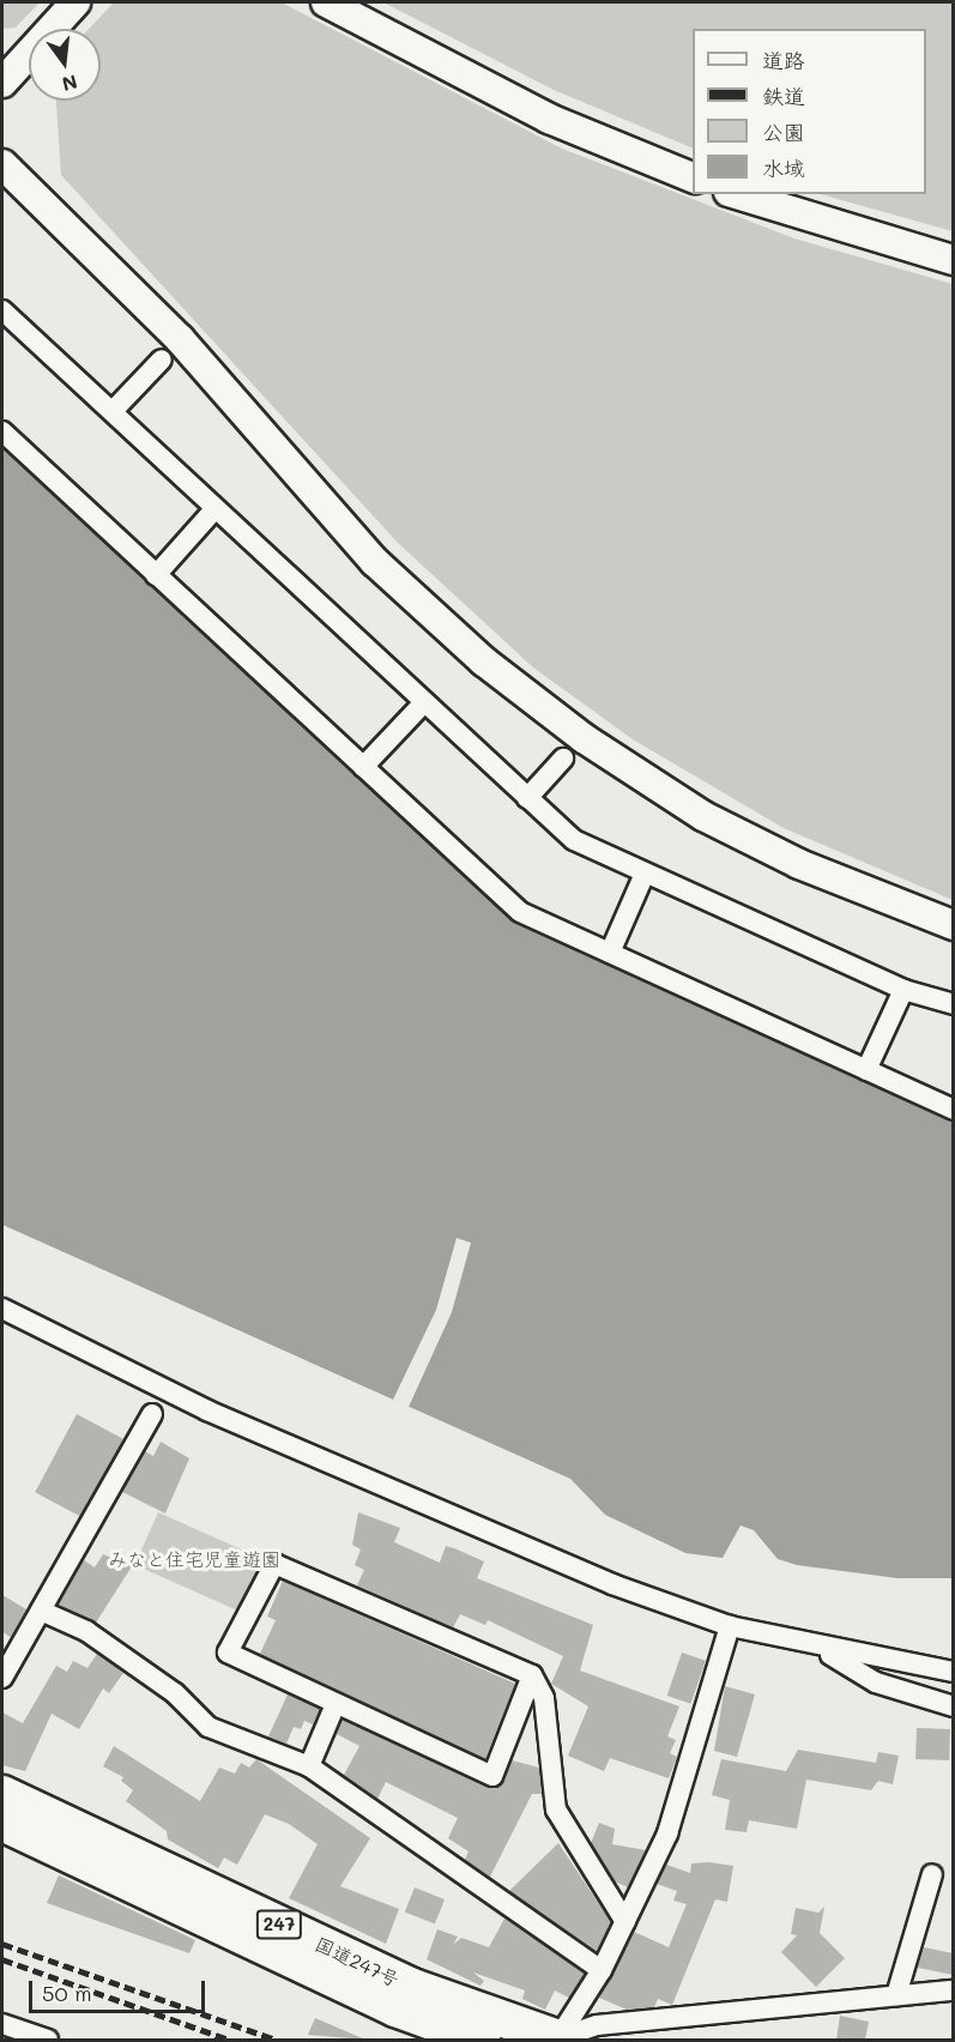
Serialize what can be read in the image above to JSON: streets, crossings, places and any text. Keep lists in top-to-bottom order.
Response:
{
  "streets": {
    "highway": ["247", "国道247号"]
  },
  "parks": ["みなと住宅児童遊園"],
  "legend": [
    "道路",
    "鉄道",
    "公園",
    "水域"
  ],
  "scale_bar": "50 m",
  "north": "bottom"
}
